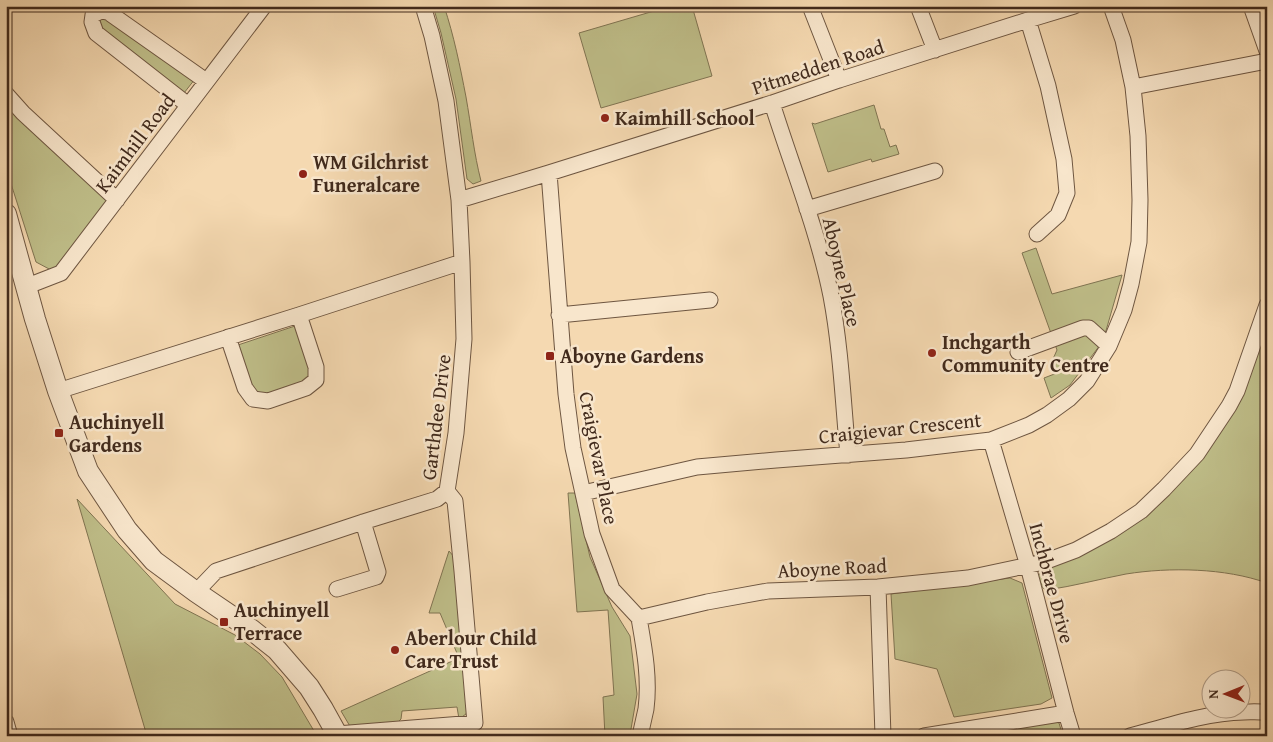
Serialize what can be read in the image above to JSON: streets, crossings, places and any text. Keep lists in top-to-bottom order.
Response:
{
  "streets": {
    "street": [
      "Pitmedden Road",
      "Kaimhill Road",
      "Aboyne Place",
      "Garthdee Drive",
      "Craigievar Crescent",
      "Craigievar Place",
      "Aboyne Road",
      "Inchbrae Drive"
    ]
  },
  "crossings": [
    ["Pitmedden Road", "Aboyne Place"],
    ["Pitmedden Road", "Garthdee Drive"],
    ["Pitmedden Road", "Craigievar Place"],
    ["Aboyne Place", "Craigievar Crescent"],
    ["Craigievar Crescent", "Craigievar Place"],
    ["Craigievar Crescent", "Inchbrae Drive"],
    ["Craigievar Place", "Aboyne Road"],
    ["Aboyne Road", "Inchbrae Drive"]
  ],
  "places": {
    "other": [
      "Kaimhill School",
      "WM Gilchrist Funeralcare",
      "Inchgarth Community Centre",
      "Aberlour Child Care Trust"
    ],
    "transit": ["Aboyne Gardens", "Auchinyell Gardens", "Auchinyell Terrace"]
  },
  "north": "left"
}
